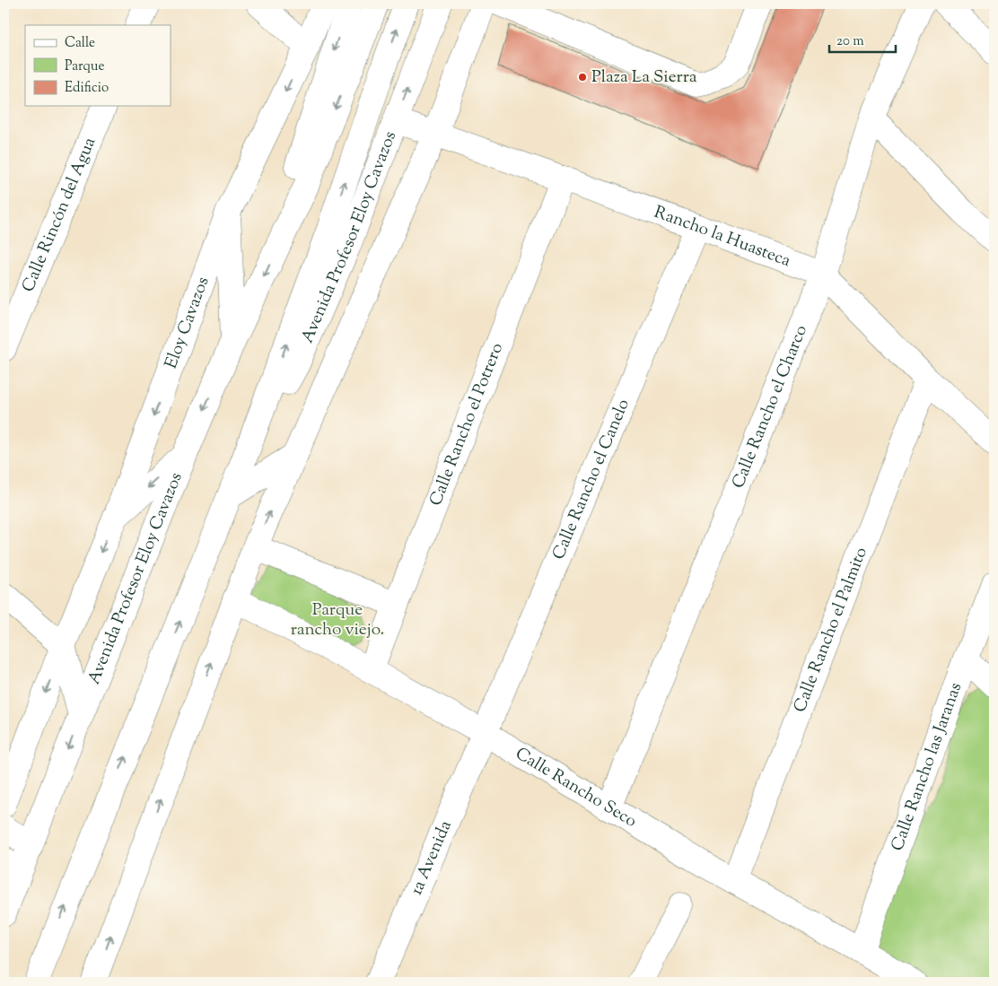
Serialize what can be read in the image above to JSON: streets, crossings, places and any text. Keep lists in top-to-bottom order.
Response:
{
  "streets": {
    "street": [
      "Calle Rincón del Agua",
      "Avenida Profesor Eloy Cavazos",
      "Rancho la Huasteca",
      "Eloy Cavazos",
      "Calle Rancho el Charco",
      "Calle Rancho el Potrero",
      "Calle Rancho el Canelo",
      "Calle Rancho el Palmito",
      "Calle Rancho las Jaranas",
      "Calle Rancho Seco",
      "1a Avenida"
    ]
  },
  "crossings": [
    ["Avenida Profesor Eloy Cavazos", "Rancho la Huasteca"],
    ["Rancho la Huasteca", "Calle Rancho el Charco"],
    ["Rancho la Huasteca", "Calle Rancho el Potrero"],
    ["Rancho la Huasteca", "Calle Rancho el Canelo"],
    ["Rancho la Huasteca", "Calle Rancho el Palmito"],
    ["Calle Rancho el Charco", "Calle Rancho Seco"],
    ["Calle Rancho el Potrero", "Calle Rancho Seco"],
    ["Calle Rancho el Canelo", "Calle Rancho Seco"],
    ["Calle Rancho el Canelo", "1a Avenida"],
    ["Calle Rancho el Palmito", "Calle Rancho Seco"],
    ["Calle Rancho las Jaranas", "Calle Rancho Seco"],
    ["Calle Rancho Seco", "1a Avenida"]
  ],
  "parks": ["Parque rancho viejo."],
  "places": ["Plaza La Sierra"],
  "legend": ["Calle", "Parque", "Edificio"],
  "scale_bar": "20 m"
}
